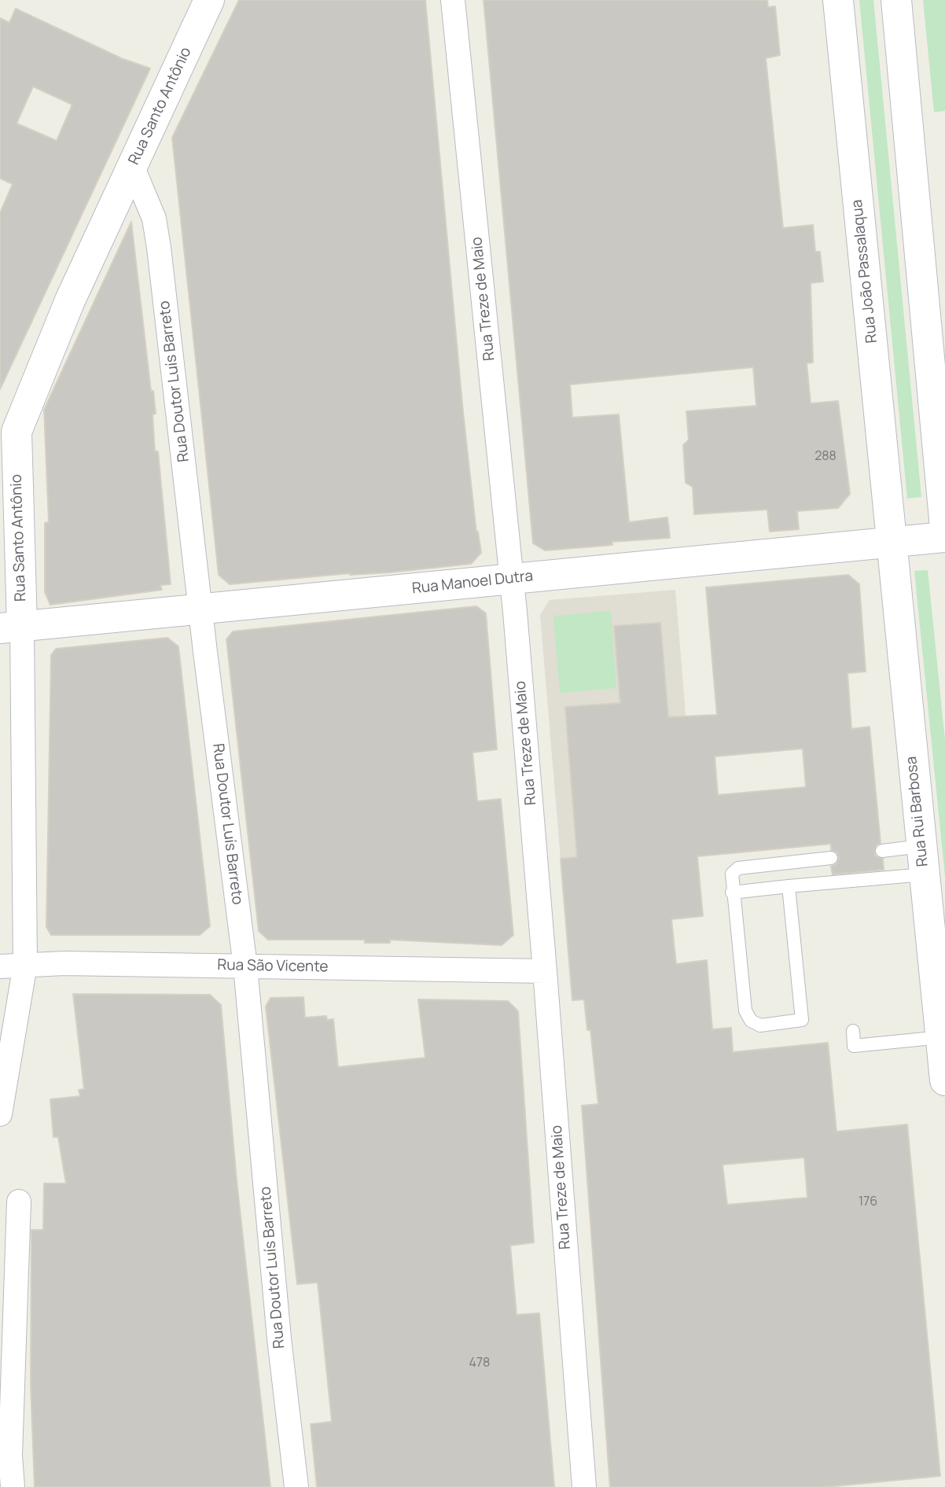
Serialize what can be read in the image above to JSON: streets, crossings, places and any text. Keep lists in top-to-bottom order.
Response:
{
  "streets": {
    "street": [
      "Rua Santo Antônio",
      "Rua João Passalaqua",
      "Rua Treze de Maio",
      "Rua Doutor Luís Barreto",
      "Rua Manoel Dutra",
      "Rua Rui Barbosa",
      "Rua São Vicente"
    ]
  },
  "crossings": [
    ["Rua Santo Antônio", "Rua Doutor Luís Barreto"],
    ["Rua Santo Antônio", "Rua Manoel Dutra"],
    ["Rua Santo Antônio", "Rua São Vicente"],
    ["Rua João Passalaqua", "Rua Manoel Dutra"],
    ["Rua João Passalaqua", "Rua Rui Barbosa"],
    ["Rua Treze de Maio", "Rua Manoel Dutra"],
    ["Rua Treze de Maio", "Rua São Vicente"],
    ["Rua Doutor Luís Barreto", "Rua Manoel Dutra"],
    ["Rua Doutor Luís Barreto", "Rua São Vicente"],
    ["Rua Manoel Dutra", "Rua Rui Barbosa"]
  ],
  "house_numbers": ["288", "176", "478"]
}
